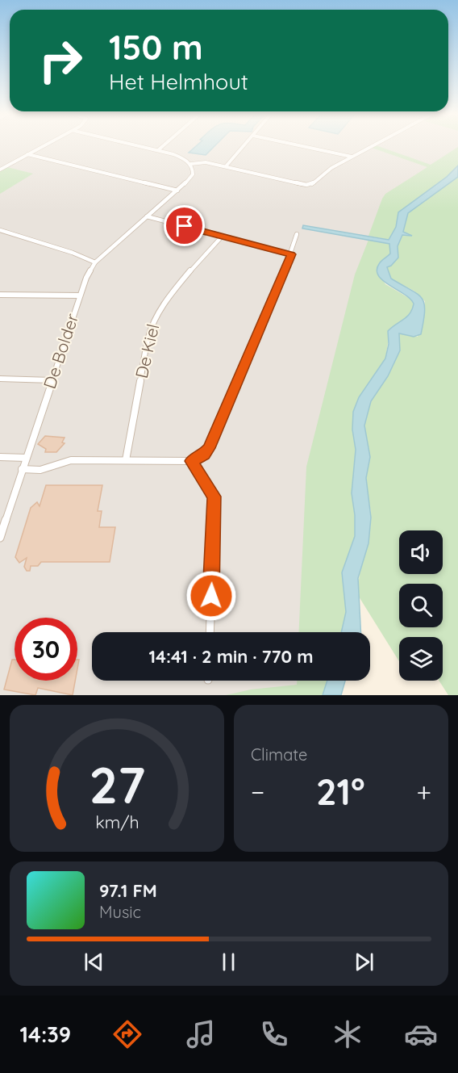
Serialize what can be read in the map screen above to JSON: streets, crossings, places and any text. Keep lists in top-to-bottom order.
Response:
{
  "streets": {
    "street": ["De Bolder", "De Kiel"]
  },
  "page": {
    "turn": ["150 m", "Het Helmhout"],
    "limit": "30",
    "trip": "14:41 · 2 min · 770 m",
    "tile": "Climate",
    "heat": ["−", "21°", "+"],
    "song": ["97.1 FM", "Music"],
    "tabs": "14:39",
    "gauge": ["27", "km/h"]
  }
}
